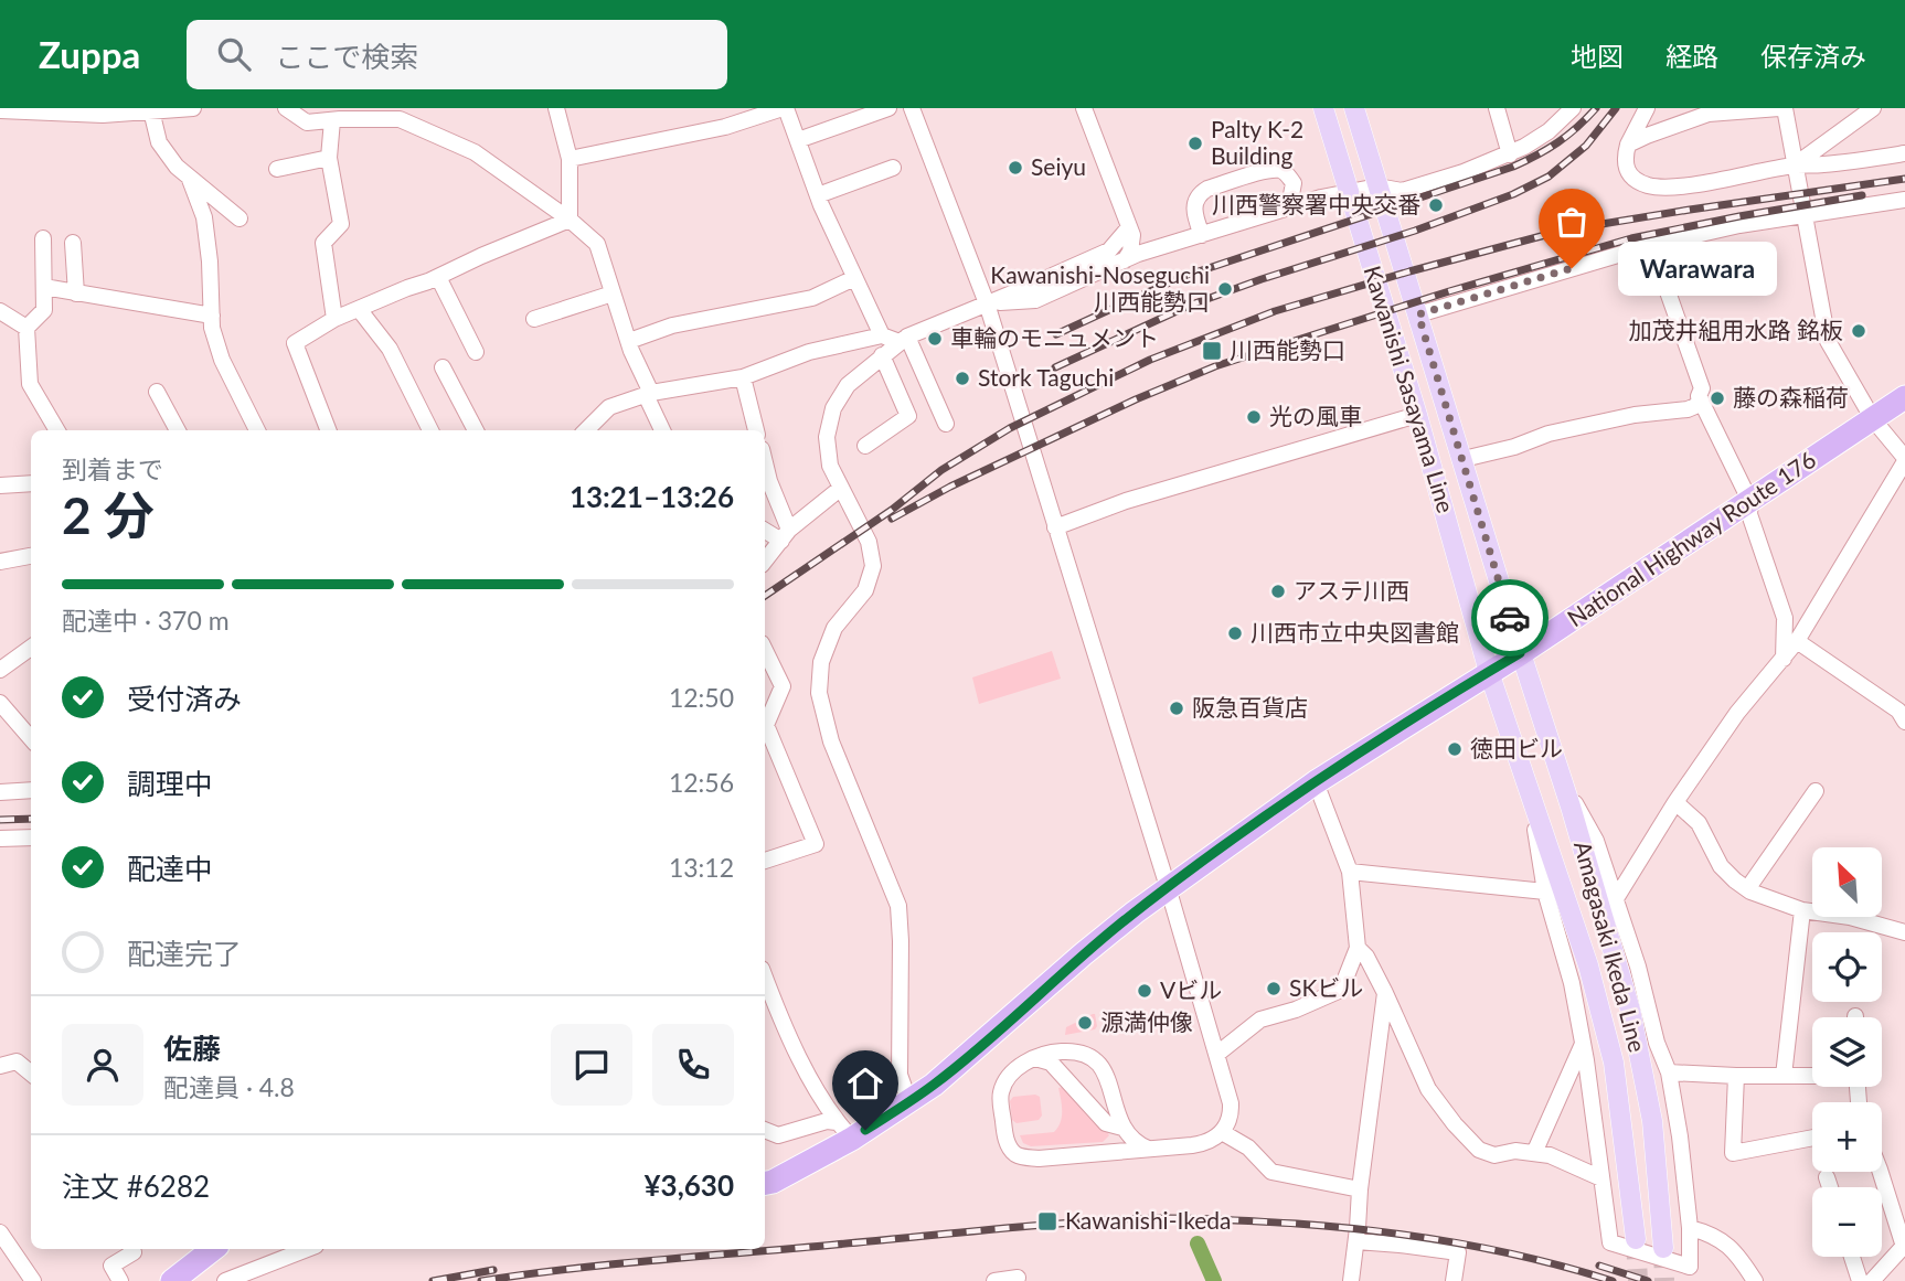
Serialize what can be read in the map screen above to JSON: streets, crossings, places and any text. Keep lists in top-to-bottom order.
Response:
{
  "streets": {
    "highway": ["National Highway Route 176"],
    "main road": ["Kawanishi Sasayama Line", "Amagasaki Ikeda Line"]
  },
  "crossings": [
    ["Kawanishi Sasayama Line", "National Highway Route 176"],
    ["Kawanishi Sasayama Line", "Amagasaki Ikeda Line"],
    ["National Highway Route 176", "Amagasaki Ikeda Line"]
  ],
  "places": {
    "other": [
      "Palty K-2 Building",
      "Seiyu",
      "川西警察署中央交番",
      "Warawara",
      "Kawanishi-Noseguchi 川西能勢口",
      "加茂井組用水路 銘板",
      "車輪のモニュメント",
      "Stork Taguchi",
      "藤の森稲荷",
      "光の風車",
      "アステ川西",
      "川西市立中央図書館",
      "阪急百貨店",
      "徳田ビル",
      "SKビル",
      "Vビル",
      "源満仲像"
    ],
    "transit": ["川西能勢口", "Kawanishi-Ikeda"]
  },
  "north": "top left",
  "page": {
    "header": "Zuppa",
    "search": "ここで検索",
    "nav": ["地図", "経路", "保存済み"],
    "bubble": "Warawara",
    "heading": ["2 分", "到着まで", "13:21–13:26"],
    "panel": [
      "佐藤",
      "配達員 · 4.8",
      "注文 #6282",
      "¥3,630"
    ],
    "bar": "配達中 · 370 m",
    "list": [
      ["受付済み", "12:50"],
      ["調理中", "12:56"],
      ["配達中", "13:12"],
      "配達完了"
    ],
    "map_buttons": ["+", "−"]
  }
}
